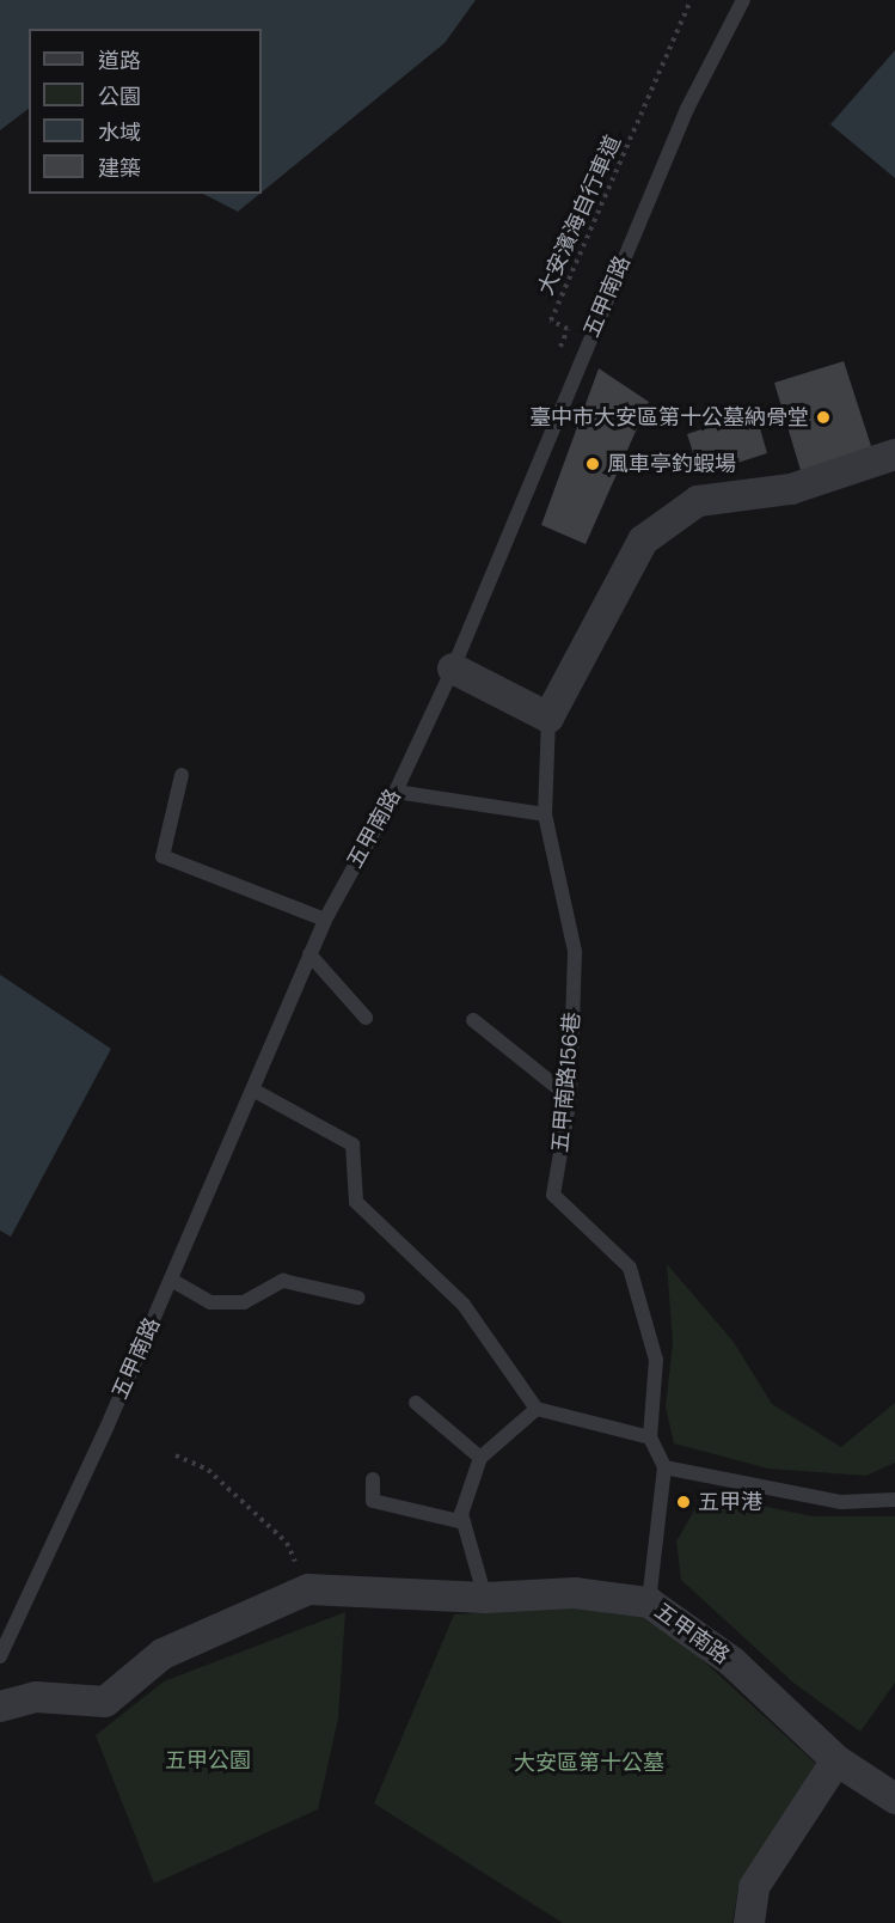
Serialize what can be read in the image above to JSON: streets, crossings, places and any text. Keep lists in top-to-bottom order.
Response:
{
  "streets": {
    "street": ["五甲南路"],
    "lane": ["五甲南路156巷"],
    "path": ["大安濱海自行車道"]
  },
  "crossings": [
    ["五甲南路", "五甲南路156巷"]
  ],
  "parks": ["五甲公園", "大安區第十公墓"],
  "places": ["臺中市大安區第十公墓納骨堂", "風車亭釣蝦場", "五甲港"],
  "legend": [
    "道路",
    "公園",
    "水域",
    "建築"
  ]
}
